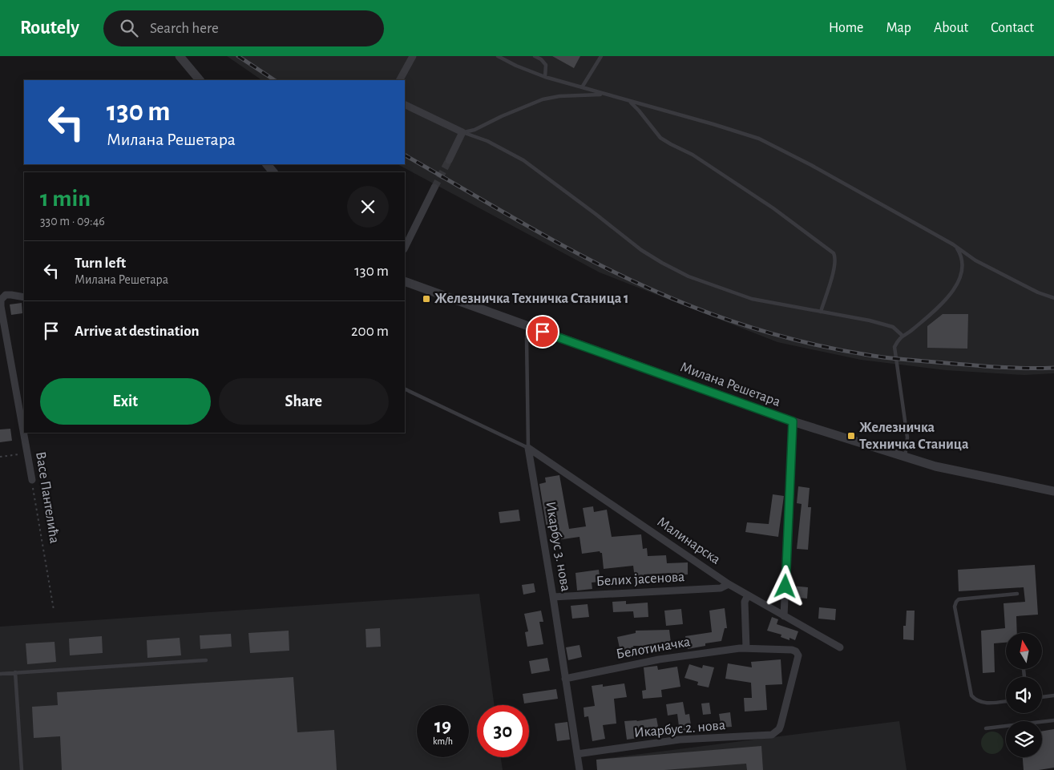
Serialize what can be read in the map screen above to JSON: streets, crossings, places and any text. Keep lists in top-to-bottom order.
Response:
{
  "streets": {
    "street": [
      "Милана Решетара",
      "Васе Пантелића",
      "Малинарска",
      "Икарбус 3. нова",
      "Белих јасенова",
      "Белотиначка",
      "Икарбус 2. нова"
    ]
  },
  "crossings": [
    ["Милана Решетара", "Икарбус 3. нова"],
    ["Малинарска", "Икарбус 3. нова"],
    ["Малинарска", "Белих јасенова"],
    ["Икарбус 3. нова", "Белих јасенова"],
    ["Икарбус 3. нова", "Белотиначка"],
    ["Икарбус 3. нова", "Икарбус 2. нова"],
    ["Белотиначка", "Икарбус 2. нова"]
  ],
  "places": {
    "transit": ["Железничка Техничка Станица 1", "Железничка Техничка Станица"]
  },
  "north": "top",
  "page": {
    "header": "Routely",
    "search": "Search here",
    "nav": [
      "Home",
      "Map",
      "About",
      "Contact"
    ],
    "turn": ["130 m", "Милана Решетара"],
    "heading": ["1 min", "330 m · 09:46"],
    "list": [
      {
        "name": "Turn left",
        "note": "Милана Решетара",
        "value": "130 m"
      },
      {
        "name": "Arrive at destination",
        "value": "200 m"
      }
    ],
    "buttons": ["Exit", "Share"],
    "speed": "19 km/h",
    "limit": "30"
  }
}
